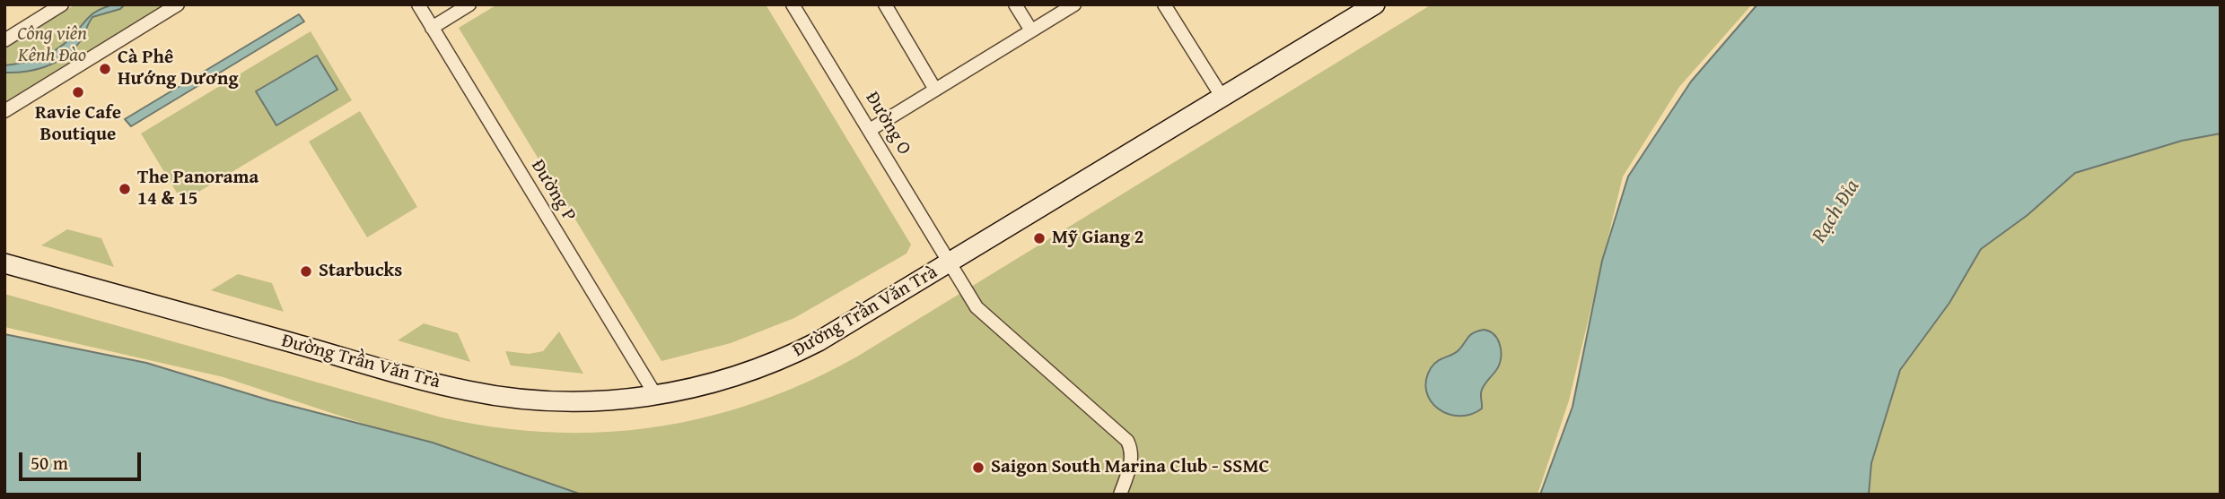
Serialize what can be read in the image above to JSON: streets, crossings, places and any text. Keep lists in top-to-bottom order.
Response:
{
  "streets": {
    "main road": ["Đường Trần Văn Trà"],
    "street": ["Đường O", "Đường P"]
  },
  "crossings": [
    ["Đường O", "Đường Trần Văn Trà"],
    ["Đường P", "Đường Trần Văn Trà"]
  ],
  "water": ["Rạch Đỉa"],
  "parks": ["Công viên Kênh Đào"],
  "places": [
    "Cà Phê Hướng Dương",
    "Ravie Cafe Boutique",
    "The Panorama 14 & 15",
    "Mỹ Giang 2",
    "Starbucks",
    "Saigon South Marina Club - SSMC"
  ],
  "scale_bar": "50 m"
}
